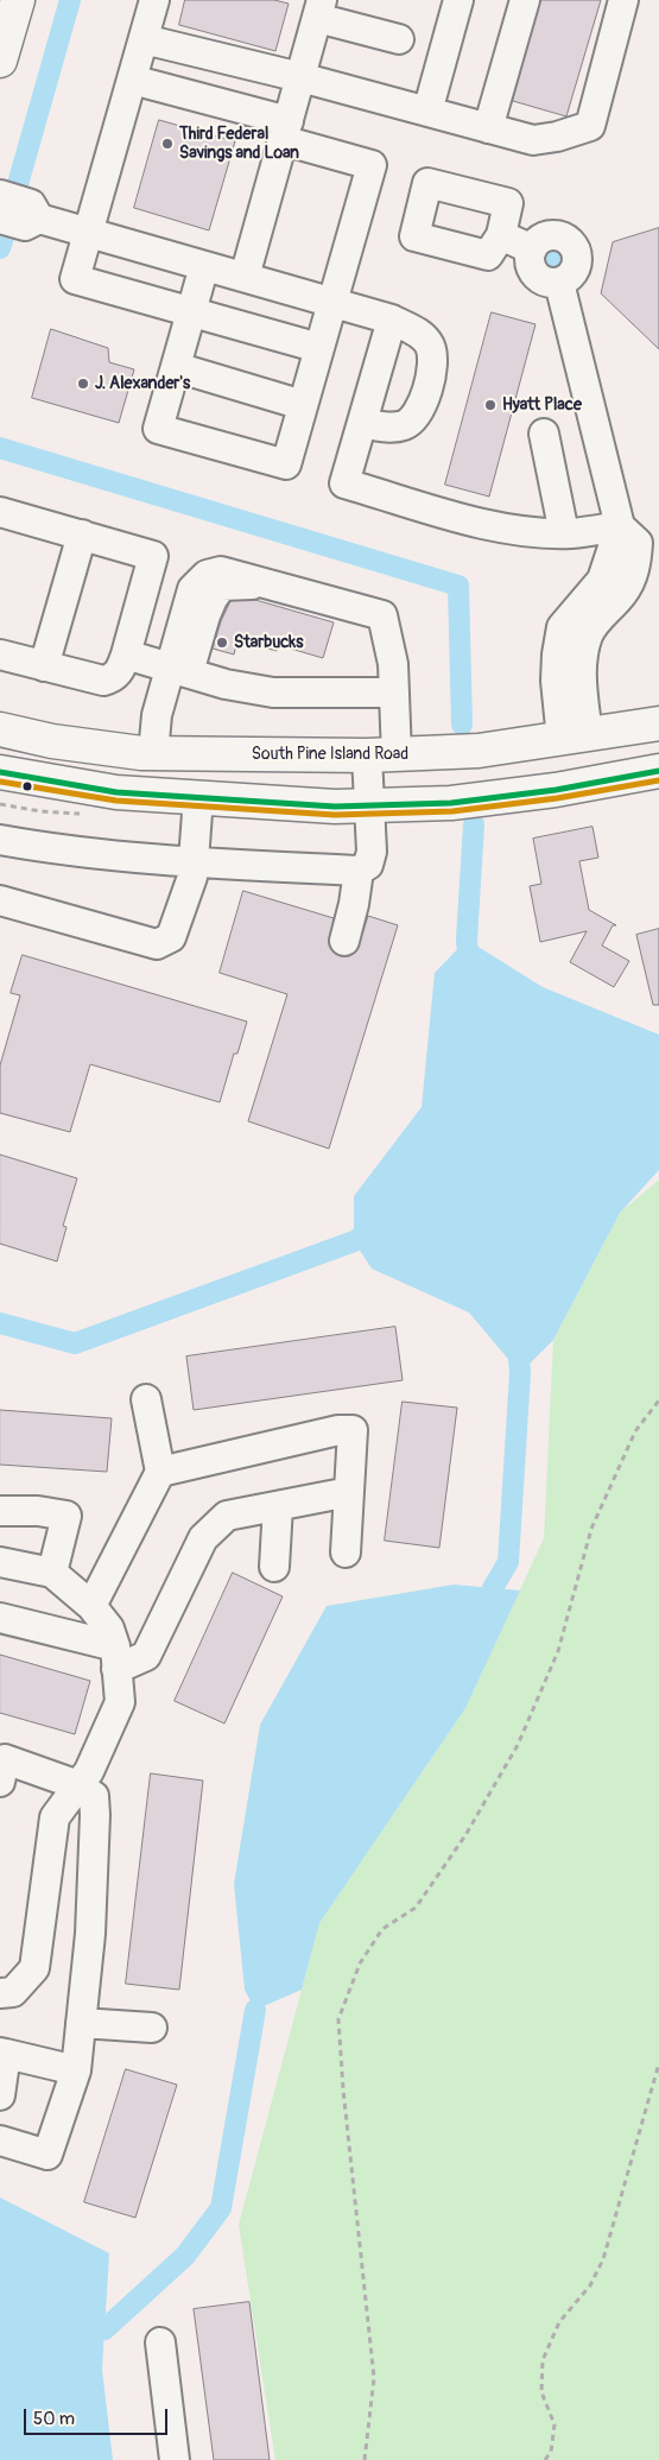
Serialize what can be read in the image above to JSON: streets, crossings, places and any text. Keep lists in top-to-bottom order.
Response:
{
  "streets": {
    "main road": ["South Pine Island Road"]
  },
  "places": [
    "Third Federal Savings and Loan",
    "J. Alexander's",
    "Hyatt Place",
    "Starbucks"
  ],
  "scale_bar": "50 m"
}
